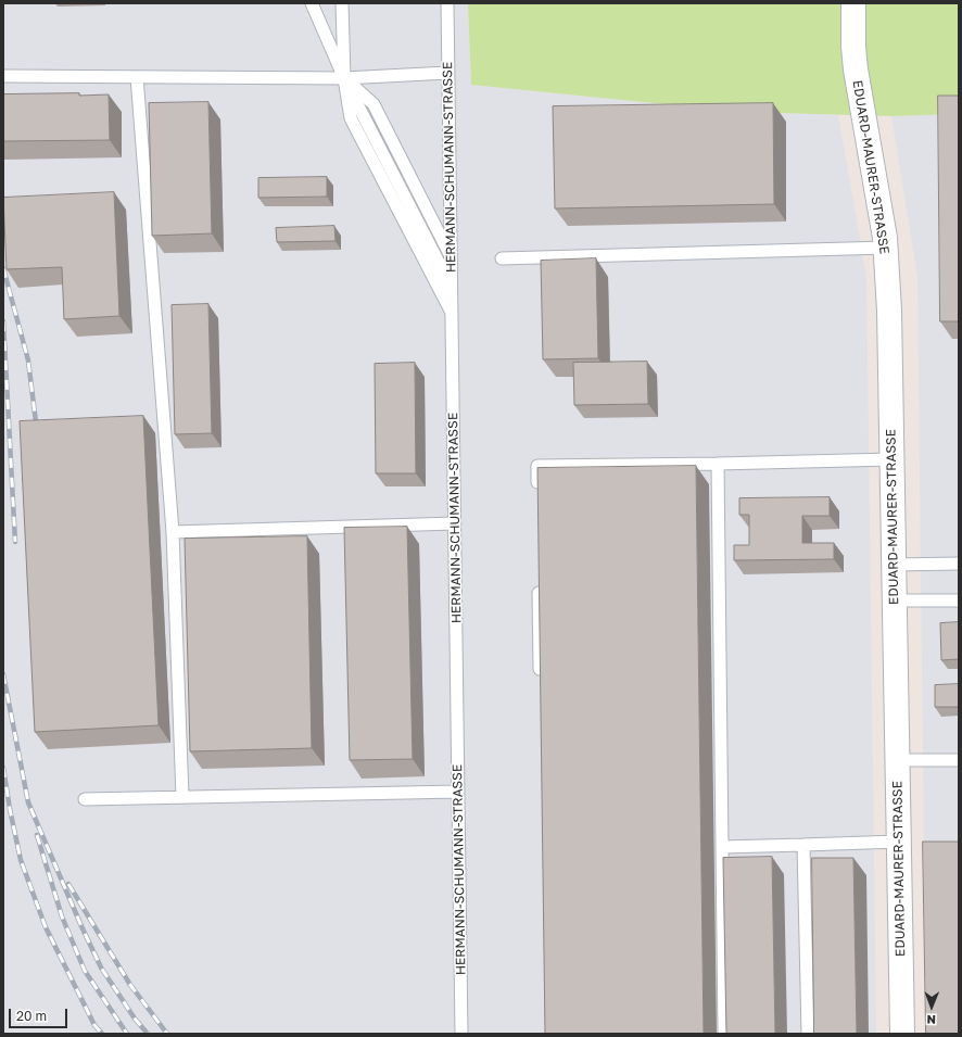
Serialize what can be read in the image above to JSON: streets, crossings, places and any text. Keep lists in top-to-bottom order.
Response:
{
  "streets": {
    "street": ["EDUARD-MAURER-STRASSE"],
    "lane": ["HERMANN-SCHUMANN-STRASSE"]
  },
  "scale_bar": "20 m",
  "north": "bottom"
}
